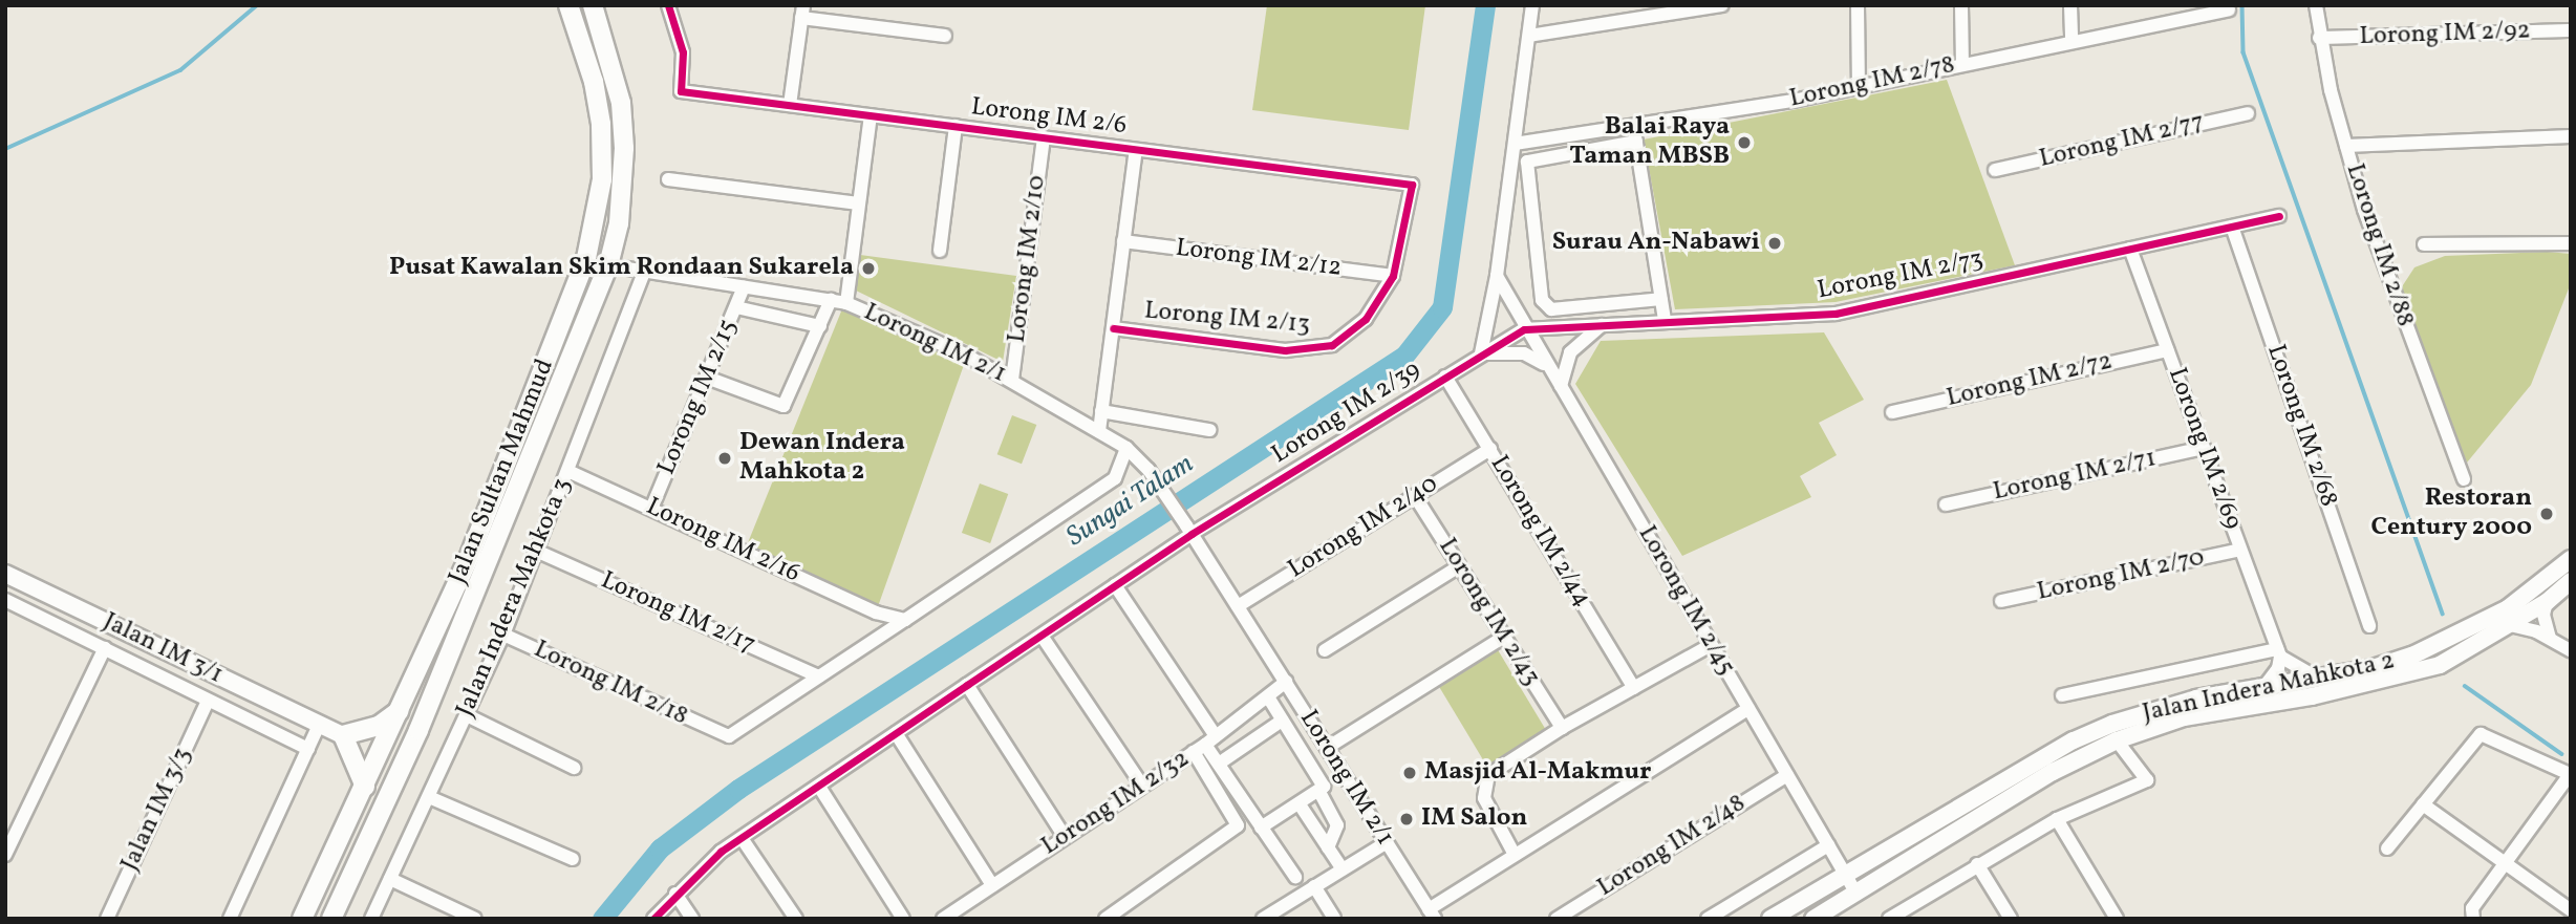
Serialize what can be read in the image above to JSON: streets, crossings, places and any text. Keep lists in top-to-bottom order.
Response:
{
  "streets": {
    "main road": ["Jalan Sultan Mahmud"],
    "street": [
      "Lorong IM 2/92",
      "Lorong IM 2/78",
      "Lorong IM 2/6",
      "Lorong IM 2/77",
      "Lorong IM 2/88",
      "Lorong IM 2/10",
      "Lorong IM 2/12",
      "Lorong IM 2/73",
      "Lorong IM 2/13",
      "Lorong IM 2/1",
      "Lorong IM 2/72",
      "Lorong IM 2/15",
      "Lorong IM 2/39",
      "Lorong IM 2/68",
      "Lorong IM 2/69",
      "Lorong IM 2/71",
      "Lorong IM 2/40",
      "Lorong IM 2/44",
      "Lorong IM 2/16",
      "Lorong IM 2/70",
      "Jalan Indera Mahkota 3",
      "Lorong IM 2/45",
      "Lorong IM 2/43",
      "Lorong IM 2/17",
      "Jalan IM 3/1",
      "Lorong IM 2/18",
      "Jalan Indera Mahkota 2",
      "Lorong IM 2/32",
      "Jalan IM 3/3",
      "Lorong IM 2/48"
    ]
  },
  "crossings": [
    ["Lorong IM 2/92", "Lorong IM 2/88"],
    ["Lorong IM 2/6", "Lorong IM 2/10"],
    ["Lorong IM 2/6", "Lorong IM 2/12"],
    ["Lorong IM 2/6", "Lorong IM 2/13"],
    ["Lorong IM 2/10", "Lorong IM 2/1"],
    ["Lorong IM 2/12", "Lorong IM 2/13"],
    ["Lorong IM 2/73", "Lorong IM 2/39"],
    ["Lorong IM 2/73", "Lorong IM 2/68"],
    ["Lorong IM 2/73", "Lorong IM 2/69"],
    ["Lorong IM 2/73", "Lorong IM 2/45"],
    ["Lorong IM 2/1", "Lorong IM 2/15"],
    ["Lorong IM 2/1", "Lorong IM 2/39"],
    ["Lorong IM 2/1", "Jalan Sultan Mahmud"],
    ["Lorong IM 2/1", "Lorong IM 2/40"],
    ["Lorong IM 2/1", "Jalan Indera Mahkota 3"],
    ["Lorong IM 2/1", "Lorong IM 2/32"],
    ["Lorong IM 2/72", "Lorong IM 2/69"],
    ["Lorong IM 2/15", "Lorong IM 2/16"],
    ["Lorong IM 2/39", "Lorong IM 2/44"],
    ["Lorong IM 2/39", "Lorong IM 2/45"],
    ["Lorong IM 2/69", "Lorong IM 2/71"],
    ["Lorong IM 2/69", "Lorong IM 2/70"],
    ["Lorong IM 2/40", "Lorong IM 2/44"],
    ["Lorong IM 2/40", "Lorong IM 2/43"],
    ["Lorong IM 2/16", "Jalan Indera Mahkota 3"],
    ["Jalan Indera Mahkota 3", "Lorong IM 2/17"],
    ["Jalan Indera Mahkota 3", "Lorong IM 2/18"],
    ["Lorong IM 2/45", "Jalan Indera Mahkota 2"],
    ["Lorong IM 2/45", "Lorong IM 2/48"],
    ["Lorong IM 2/17", "Lorong IM 2/18"]
  ],
  "water": ["Sungai Talam"],
  "places": [
    "Balai Raya Taman MBSB",
    "Surau An-Nabawi",
    "Pusat Kawalan Skim Rondaan Sukarela",
    "Dewan Indera Mahkota 2",
    "Restoran Century 2000",
    "Masjid Al-Makmur",
    "IM Salon"
  ]
}
